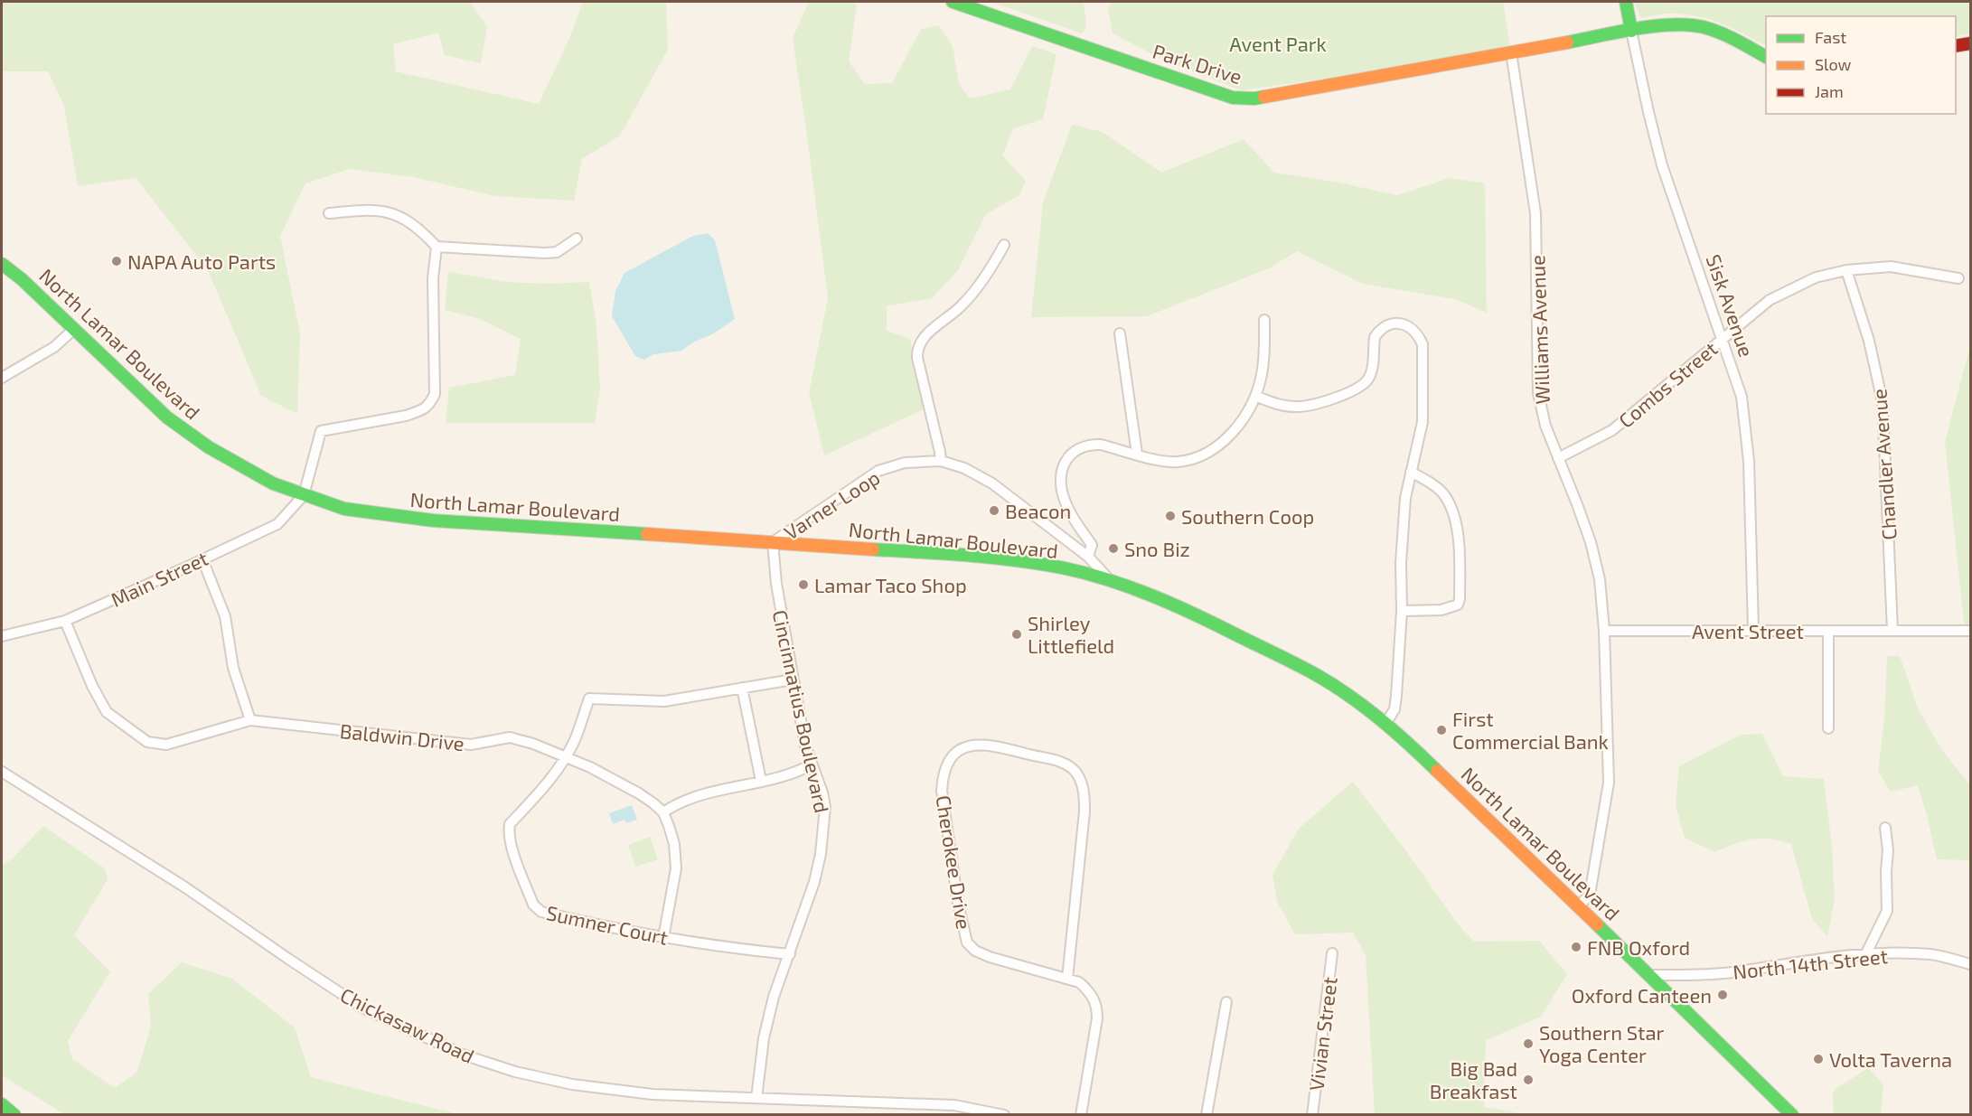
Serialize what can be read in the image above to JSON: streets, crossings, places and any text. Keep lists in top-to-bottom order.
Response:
{
  "streets": {
    "street": [
      "Park Drive",
      "Sisk Avenue",
      "Williams Avenue",
      "North Lamar Boulevard",
      "Combs Street",
      "Chandler Avenue",
      "Varner Loop",
      "Main Street",
      "Avent Street",
      "Cincinnatius Boulevard",
      "Baldwin Drive",
      "Cherokee Drive",
      "Sumner Court",
      "North 14th Street",
      "Chickasaw Road",
      "Vivian Street"
    ]
  },
  "crossings": [
    ["Park Drive", "Sisk Avenue"],
    ["Park Drive", "Williams Avenue"],
    ["Sisk Avenue", "Combs Street"],
    ["Sisk Avenue", "Avent Street"],
    ["Williams Avenue", "North Lamar Boulevard"],
    ["Williams Avenue", "Combs Street"],
    ["Williams Avenue", "Avent Street"],
    ["North Lamar Boulevard", "Varner Loop"],
    ["North Lamar Boulevard", "Main Street"],
    ["North Lamar Boulevard", "Cincinnatius Boulevard"],
    ["North Lamar Boulevard", "North 14th Street"],
    ["Combs Street", "Chandler Avenue"],
    ["Chandler Avenue", "Avent Street"],
    ["Varner Loop", "Cincinnatius Boulevard"],
    ["Main Street", "Baldwin Drive"],
    ["Cincinnatius Boulevard", "Sumner Court"],
    ["Cincinnatius Boulevard", "Chickasaw Road"],
    ["Baldwin Drive", "Sumner Court"]
  ],
  "parks": ["Avent Park"],
  "places": [
    "NAPA Auto Parts",
    "Beacon",
    "Southern Coop",
    "Sno Biz",
    "Lamar Taco Shop",
    "Shirley Littlefield",
    "First Commercial Bank",
    "FNB Oxford",
    "Oxford Canteen",
    "Southern Star Yoga Center",
    "Volta Taverna",
    "Big Bad Breakfast"
  ],
  "legend": ["Fast", "Slow", "Jam"]
}
